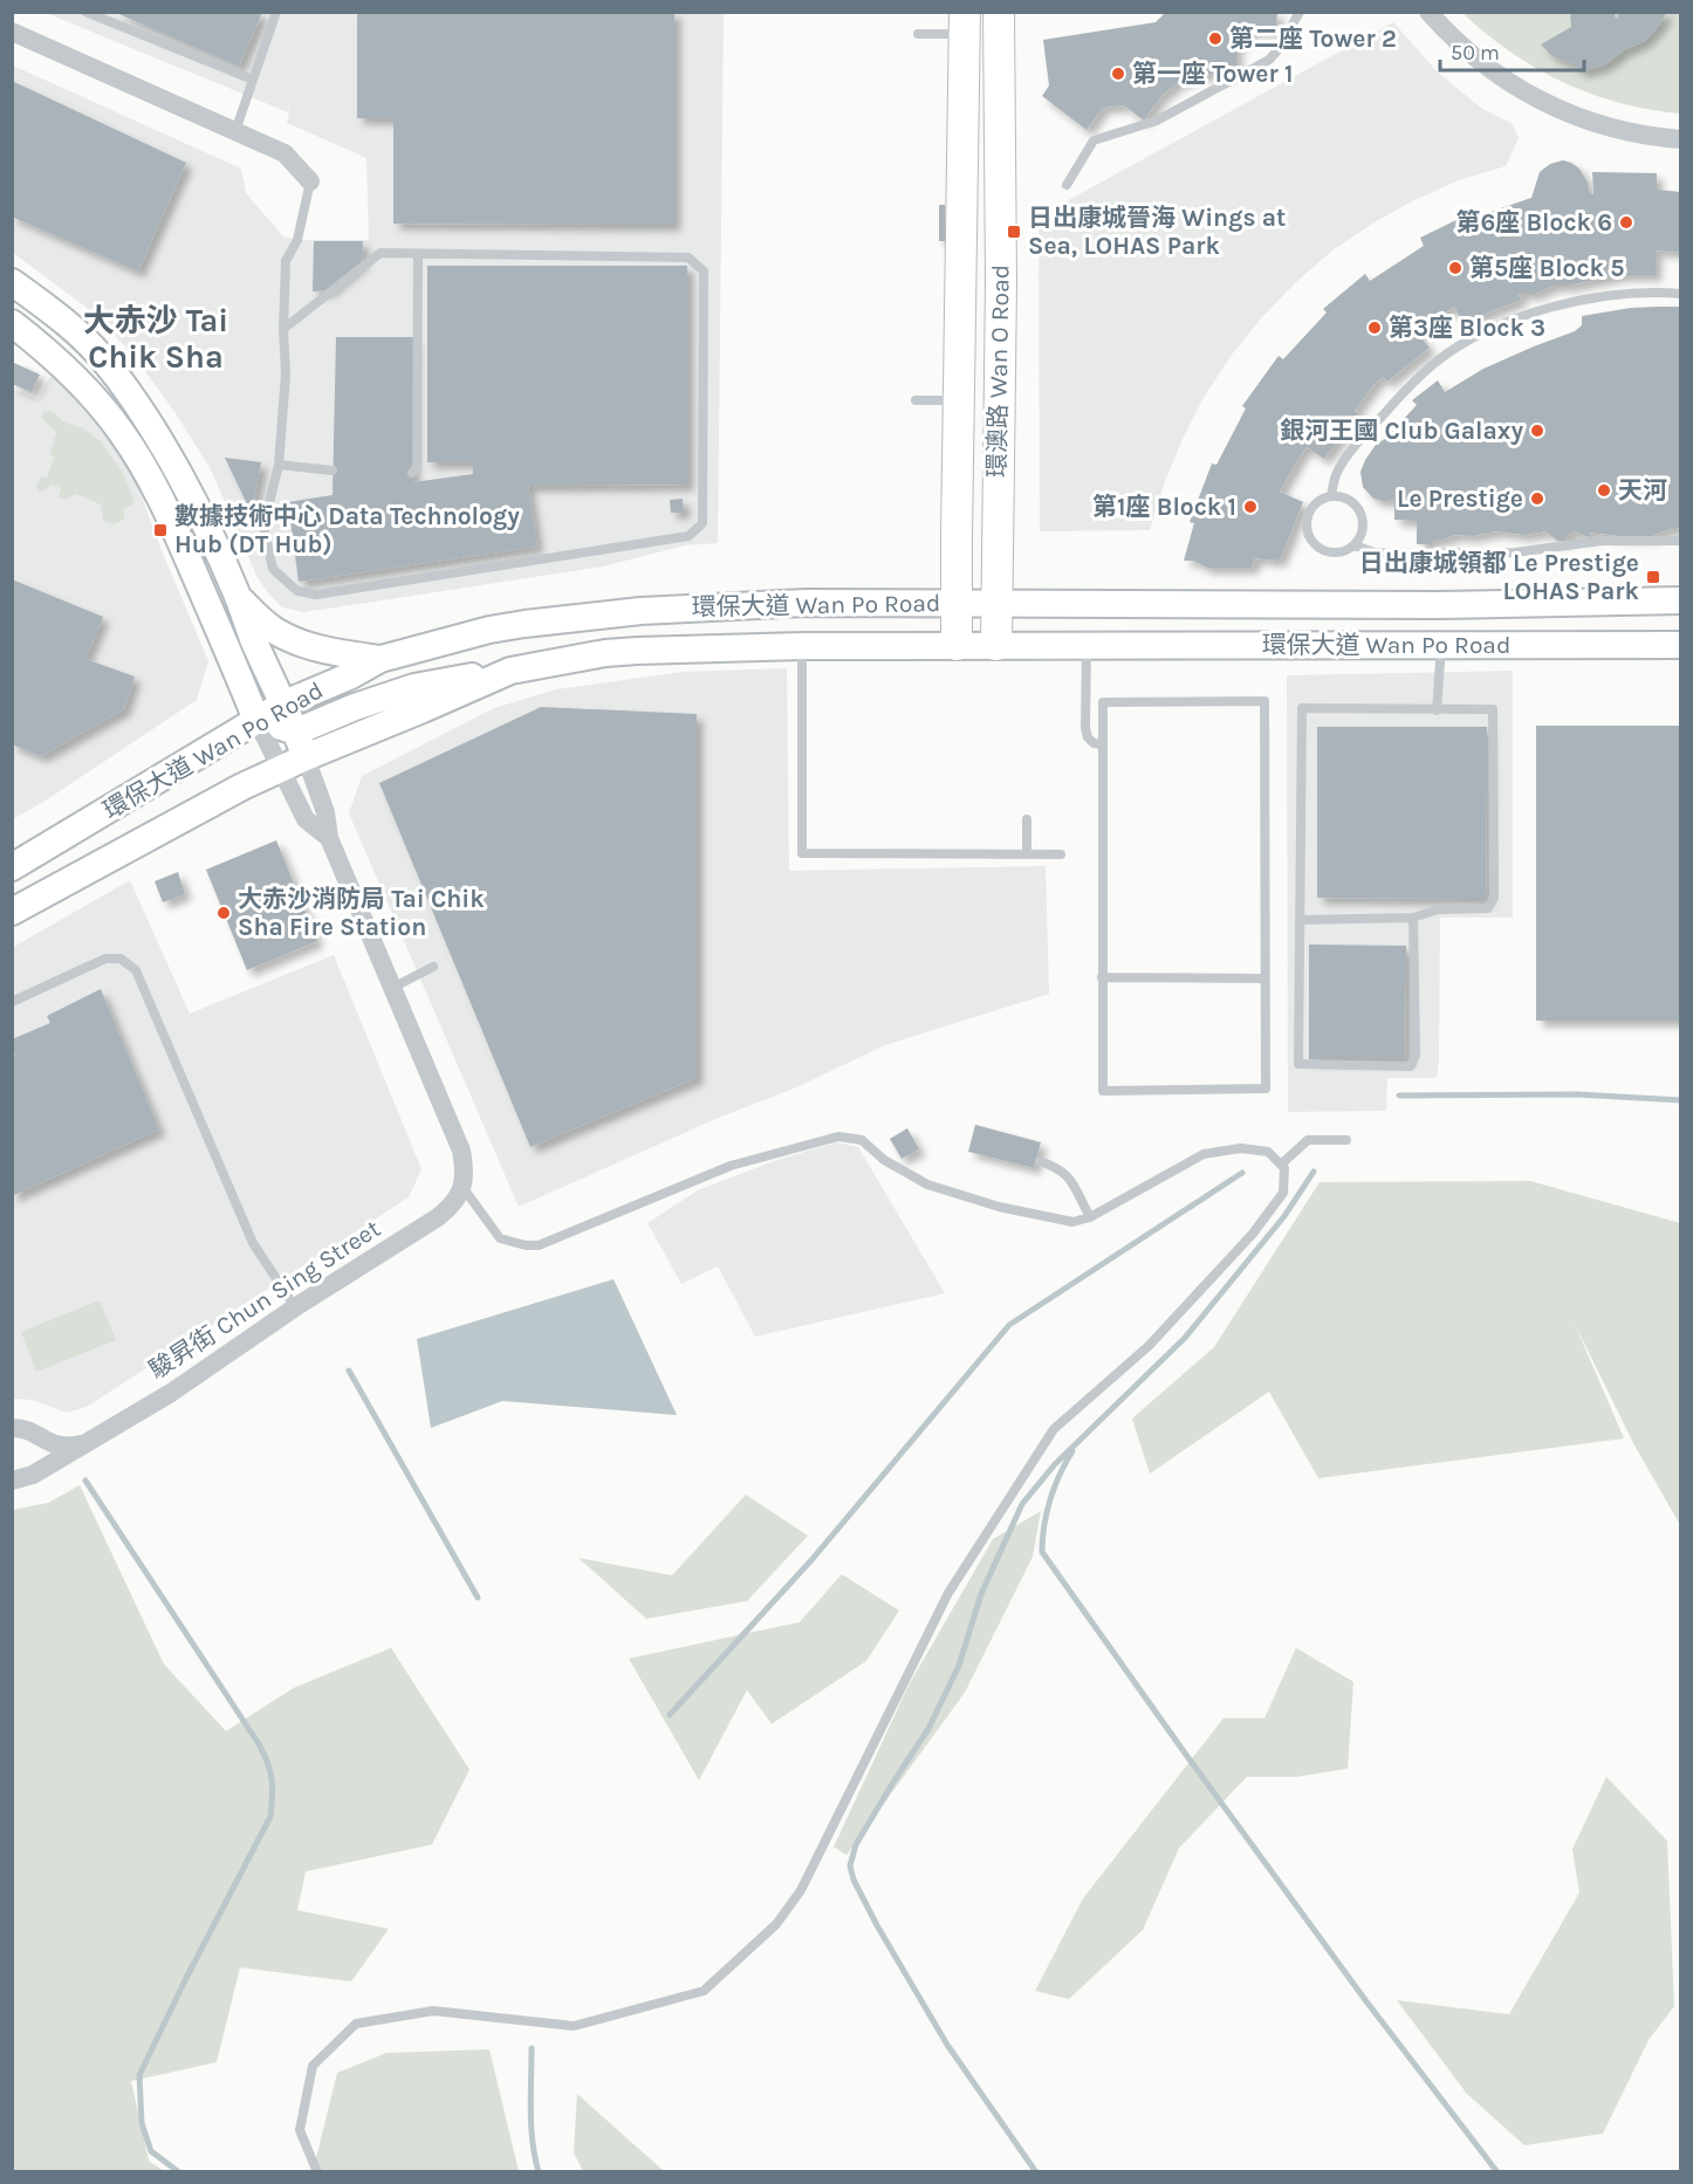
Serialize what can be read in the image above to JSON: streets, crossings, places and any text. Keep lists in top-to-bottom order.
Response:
{
  "streets": {
    "main road": ["環澳路 Wan O Road", "環保大道 Wan Po Road"],
    "street": ["駿昇街 Chun Sing Street"]
  },
  "crossings": [
    ["環澳路 Wan O Road", "環保大道 Wan Po Road"]
  ],
  "districts": ["大赤沙 Tai Chik Sha"],
  "places": {
    "other": [
      "第二座 Tower 2",
      "第一座 Tower 1",
      "第6座 Block 6",
      "第5座 Block 5",
      "第3座 Block 3",
      "銀河王國 Club Galaxy",
      "天河",
      "Le Prestige",
      "第1座 Block 1",
      "大赤沙消防局 Tai Chik Sha Fire Station"
    ],
    "transit": ["日出康城晉海 Wings at Sea, LOHAS Park", "數據技術中心 Data Technology Hub (DT Hub)", "日出康城領都 Le Prestige LOHAS Park"]
  },
  "scale_bar": "50 m"
}
